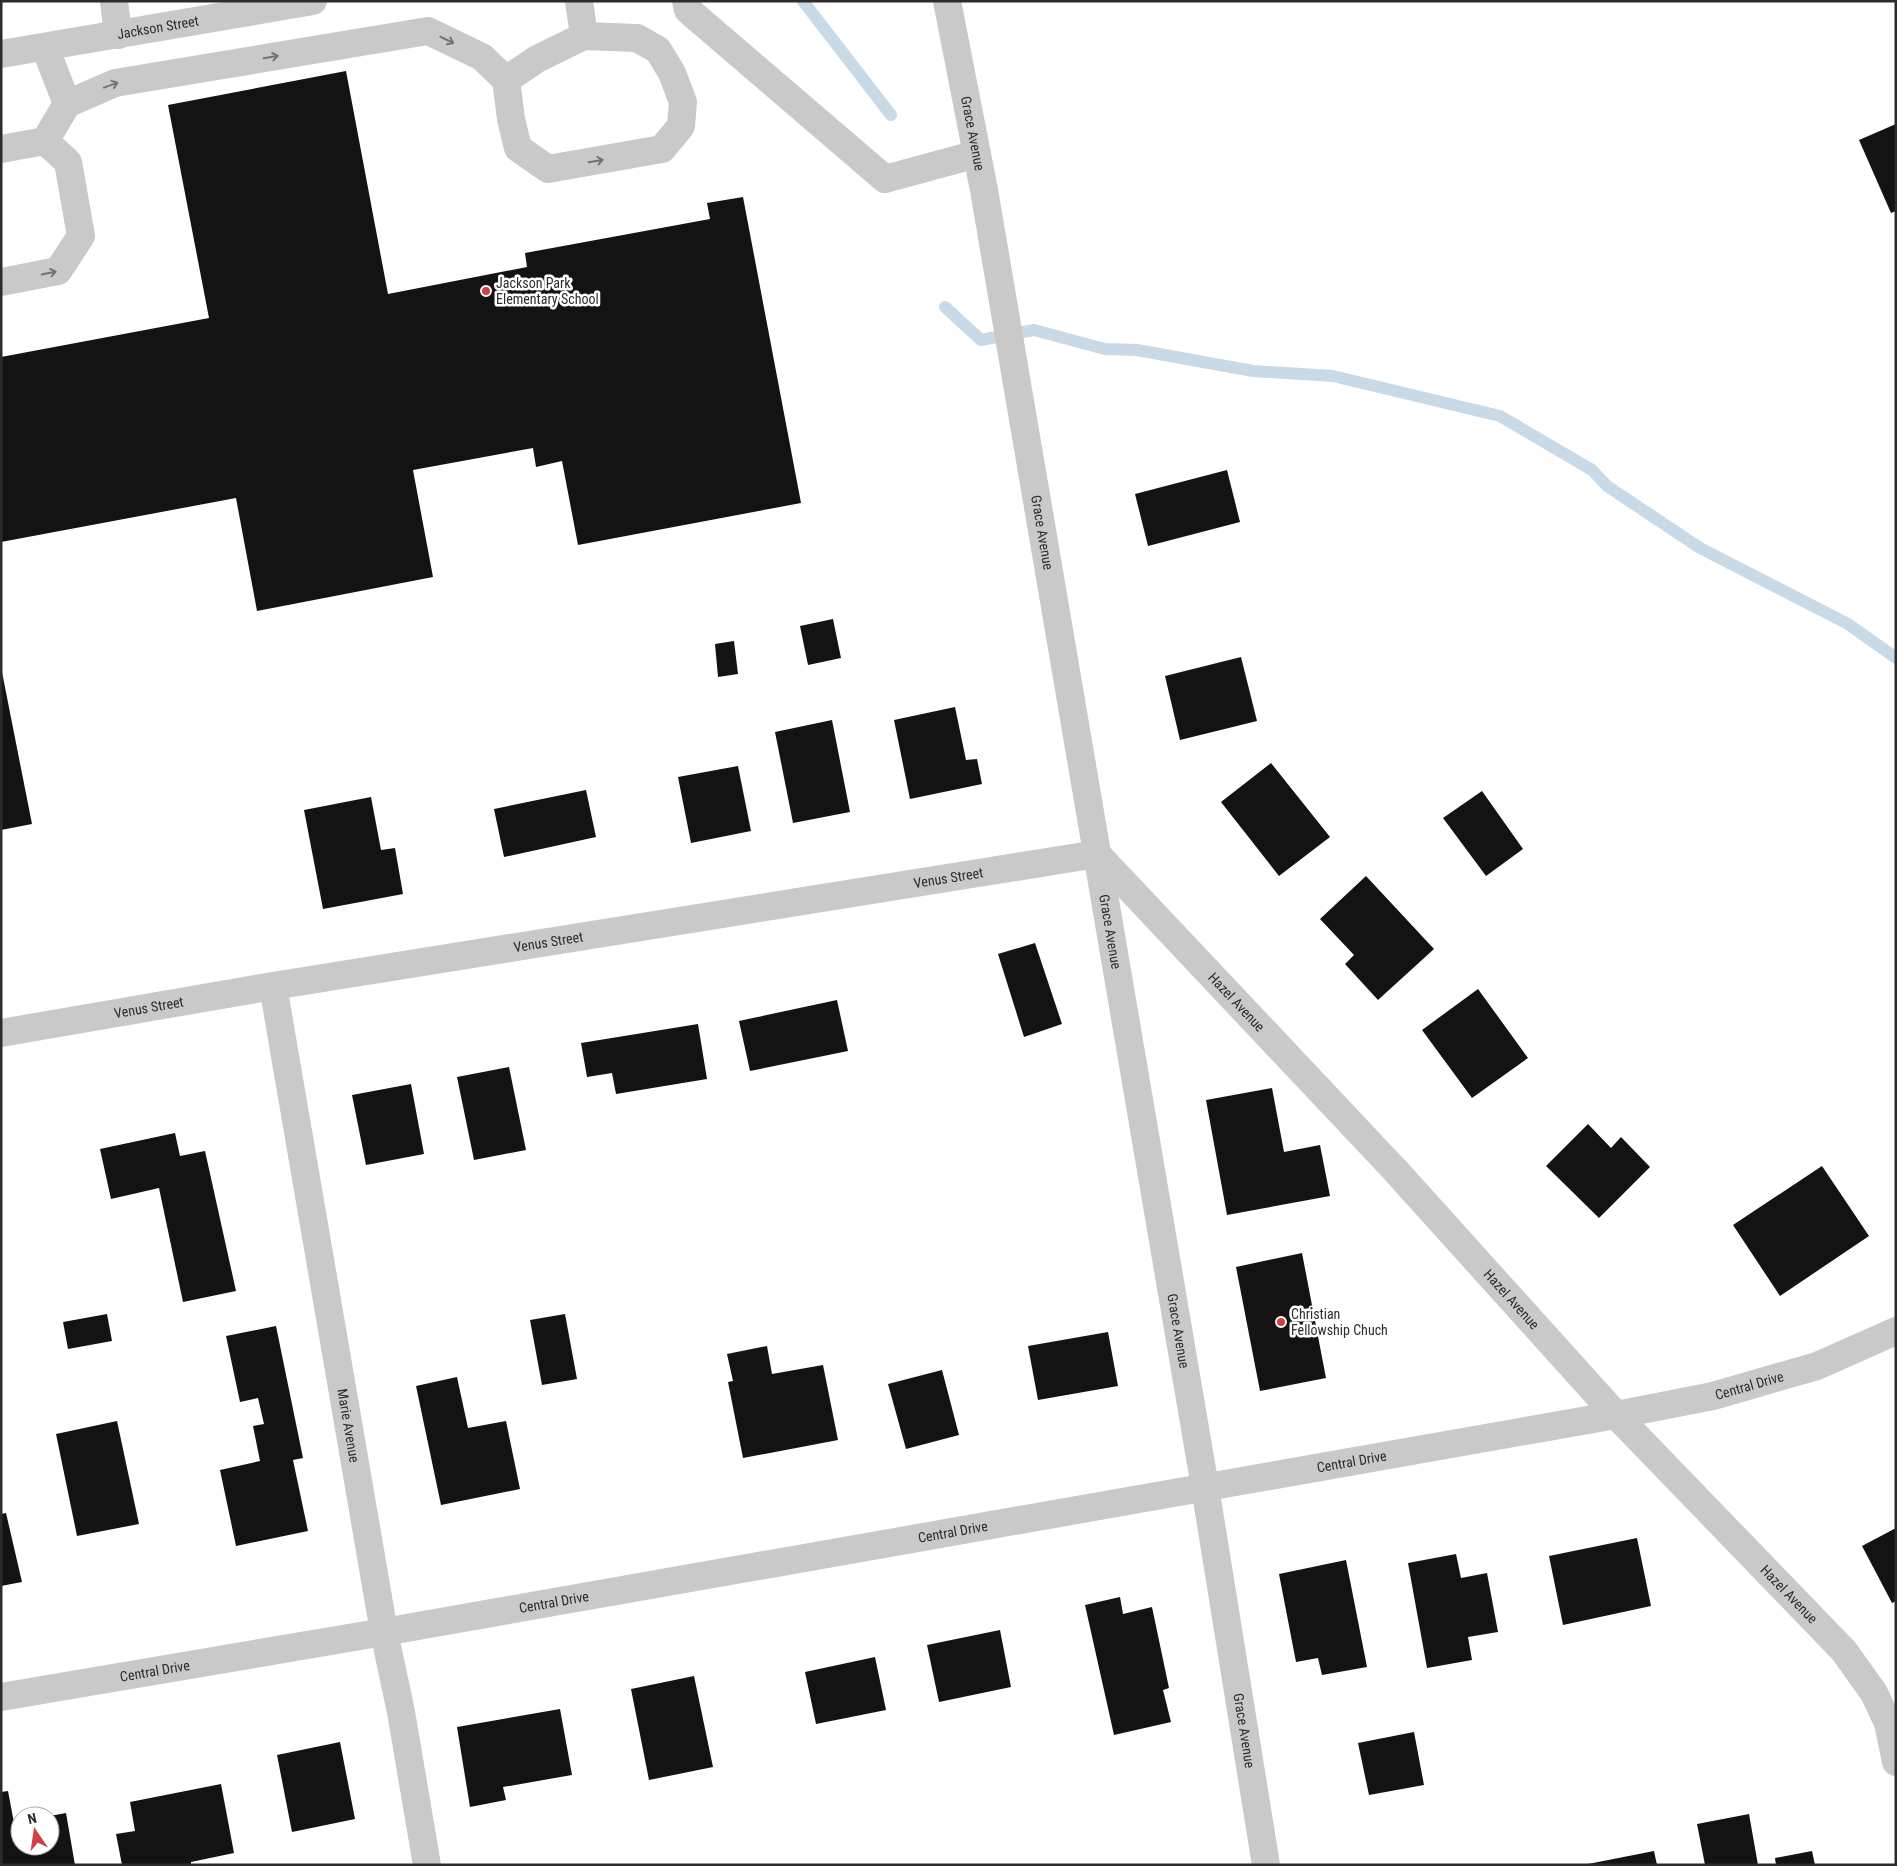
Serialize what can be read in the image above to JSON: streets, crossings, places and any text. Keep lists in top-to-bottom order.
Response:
{
  "streets": {
    "street": [
      "Jackson Street",
      "Grace Avenue",
      "Venus Street",
      "Hazel Avenue",
      "Central Drive",
      "Marie Avenue"
    ]
  },
  "crossings": [
    ["Grace Avenue", "Venus Street"],
    ["Grace Avenue", "Hazel Avenue"],
    ["Grace Avenue", "Central Drive"],
    ["Venus Street", "Hazel Avenue"],
    ["Venus Street", "Marie Avenue"],
    ["Hazel Avenue", "Central Drive"],
    ["Central Drive", "Marie Avenue"]
  ],
  "places": ["Jackson Park Elementary School", "Christian Fellowship Chuch"],
  "north": "top"
}
